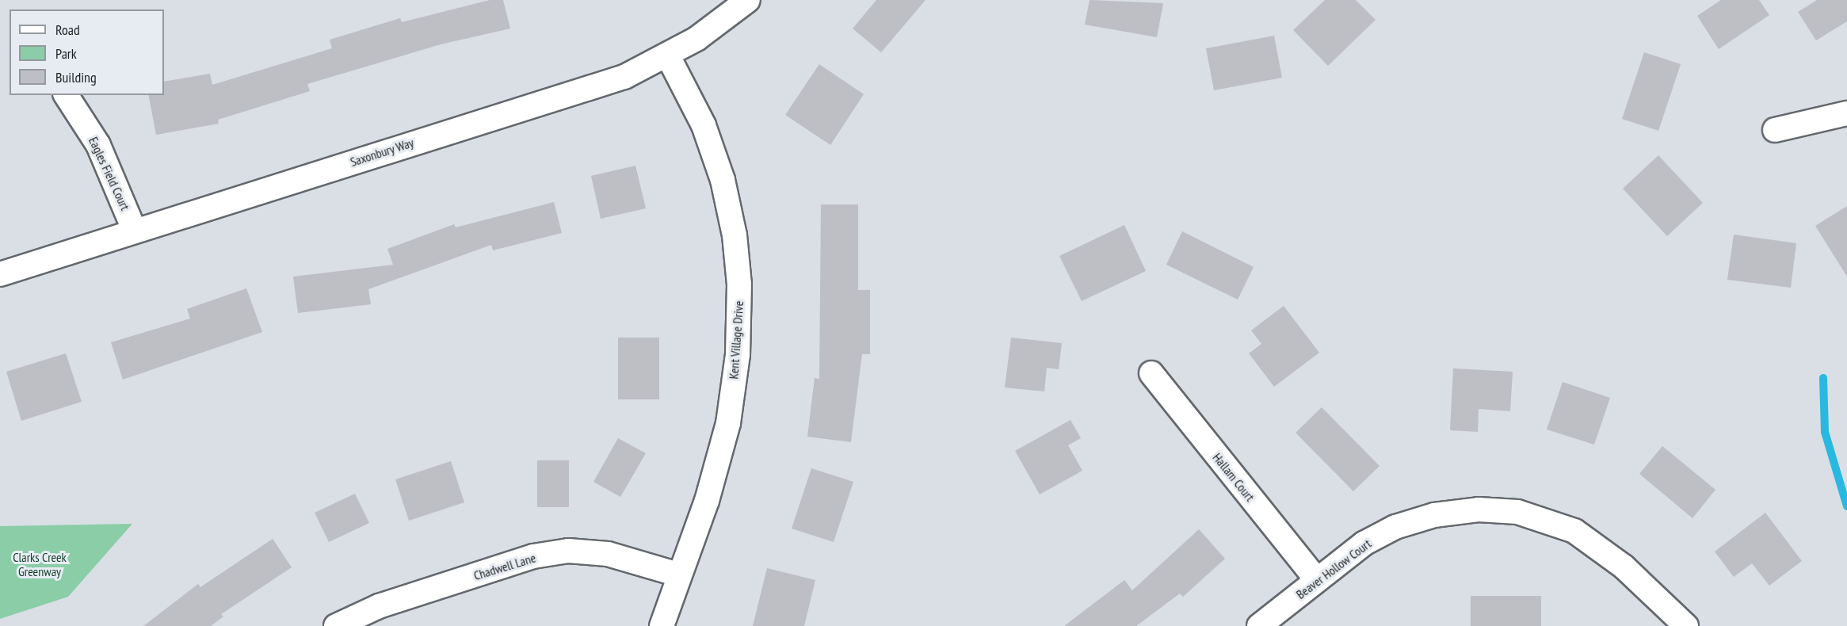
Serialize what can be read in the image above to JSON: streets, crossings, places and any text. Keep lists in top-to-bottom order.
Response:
{
  "streets": {
    "street": [
      "Saxonbury Way",
      "Eagles Field Court",
      "Kent Village Drive",
      "Hallam Court",
      "Chadwell Lane",
      "Beaver Hollow Court"
    ]
  },
  "crossings": [
    ["Saxonbury Way", "Eagles Field Court"],
    ["Saxonbury Way", "Kent Village Drive"],
    ["Kent Village Drive", "Chadwell Lane"],
    ["Hallam Court", "Beaver Hollow Court"]
  ],
  "parks": ["Clarks Creek Greenway"],
  "legend": ["Road", "Park", "Building"]
}
